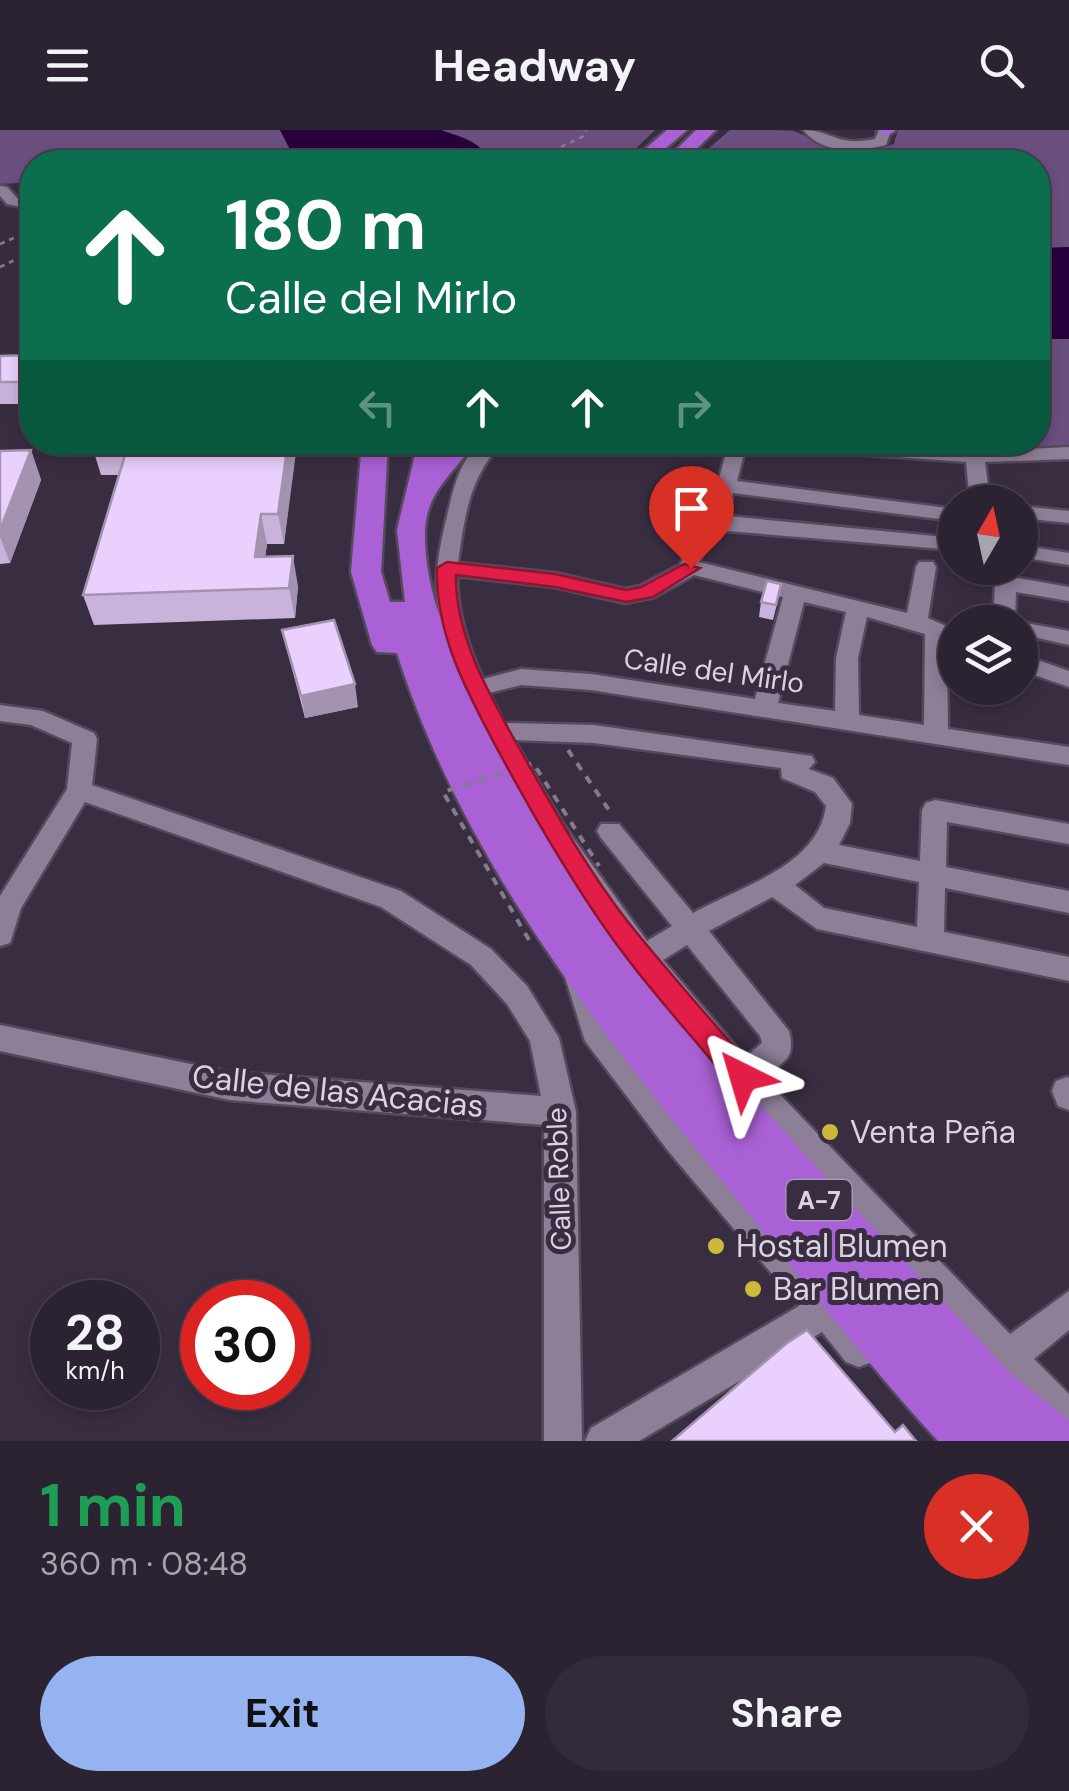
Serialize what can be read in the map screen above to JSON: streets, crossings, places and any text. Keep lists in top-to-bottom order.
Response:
{
  "streets": {
    "highway": ["A-7"],
    "street": ["Calle del Mirlo", "Calle de las Acacias", "Calle Roble"]
  },
  "crossings": [
    ["Calle de las Acacias", "Calle Roble"]
  ],
  "places": ["Venta Peña", "Hostal Blumen", "Bar Blumen"],
  "north": "top",
  "page": {
    "header": "Headway",
    "turn": ["180 m", "Calle del Mirlo"],
    "speed": "28 km/h",
    "limit": "30",
    "heading": ["1 min", "360 m · 08:48"],
    "buttons": ["Exit", "Share"]
  }
}
